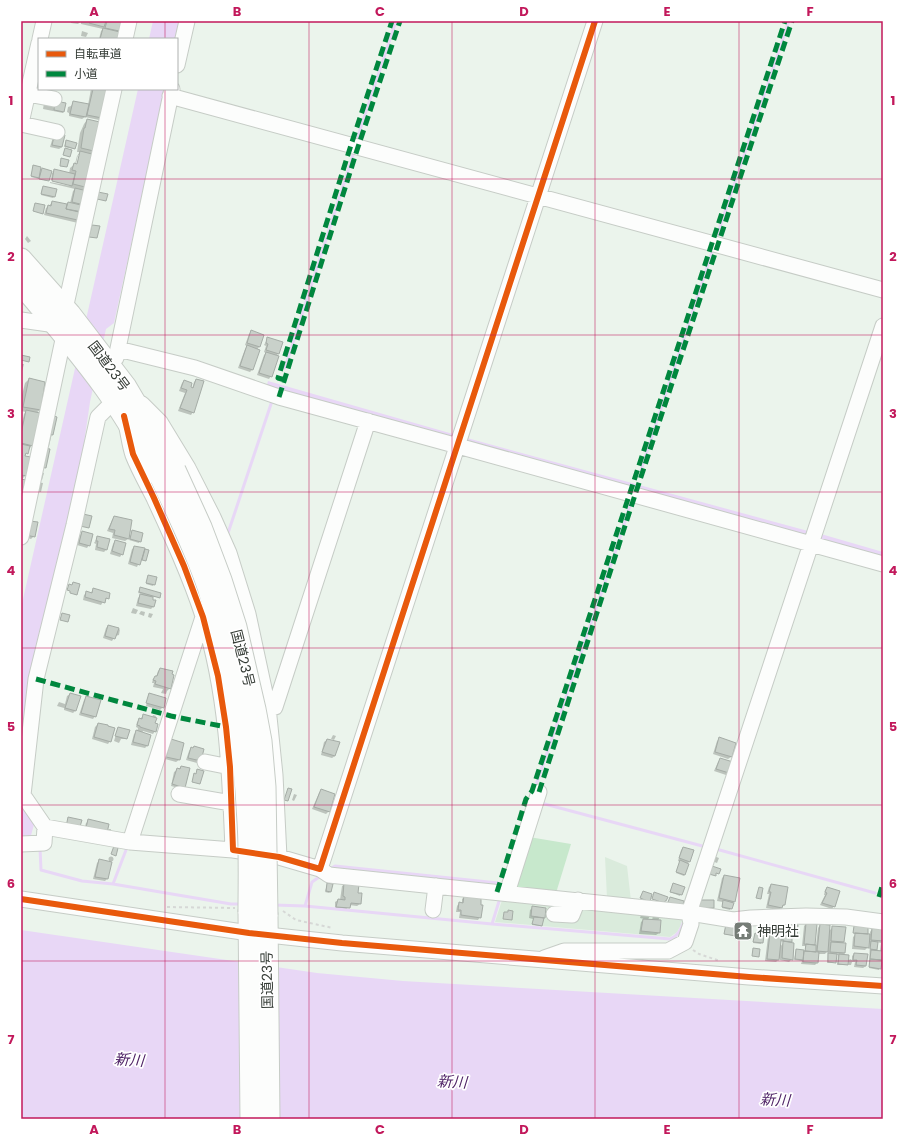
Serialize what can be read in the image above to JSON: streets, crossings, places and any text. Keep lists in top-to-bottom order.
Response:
{
  "streets": {
    "highway": ["国道23号"]
  },
  "water": ["新川"],
  "places": {
    "temple": ["神明社"]
  },
  "legend": ["自転車道", "小道"],
  "grid": {
    "columns": [
      "A",
      "B",
      "C",
      "D",
      "E",
      "F"
    ],
    "rows": [
      "1",
      "2",
      "3",
      "4",
      "5",
      "6",
      "7"
    ]
  }
}
